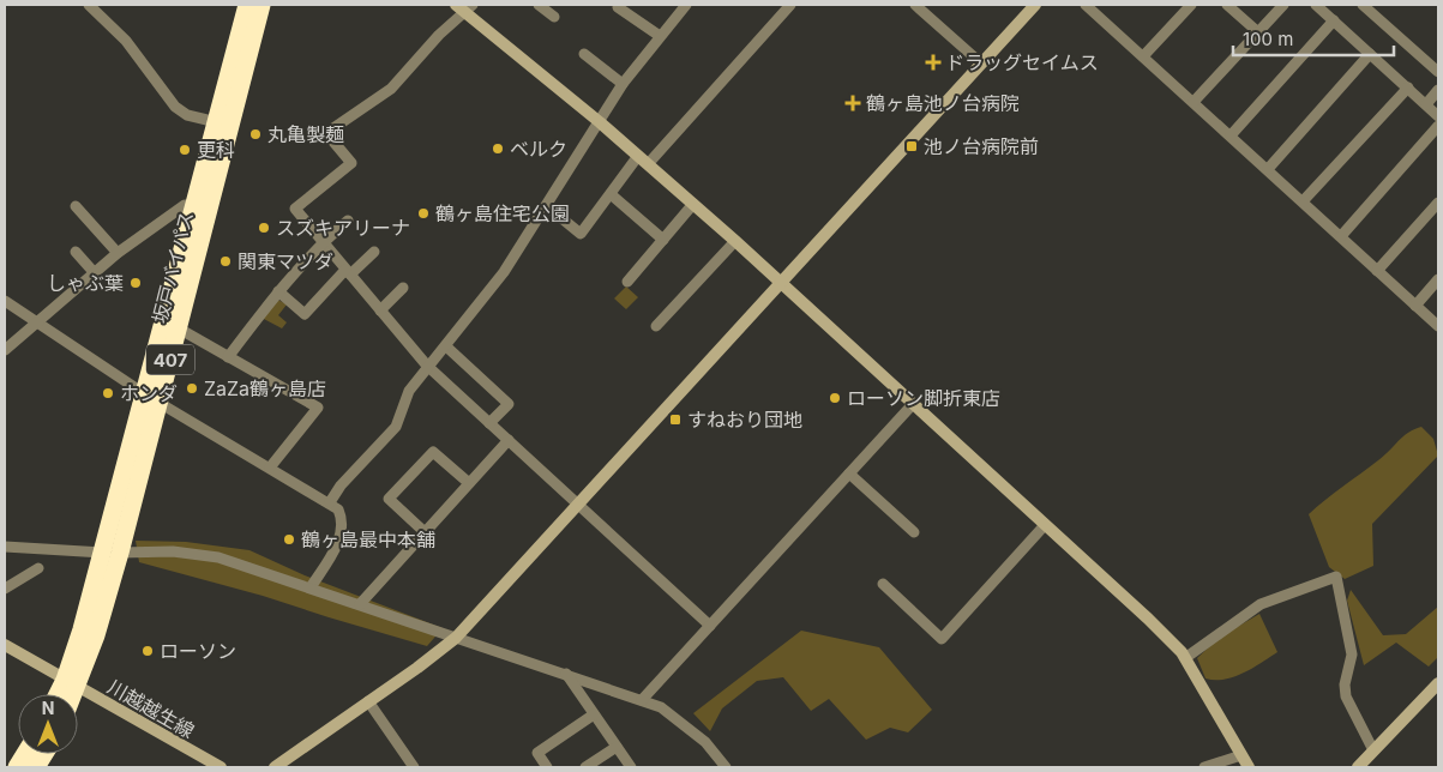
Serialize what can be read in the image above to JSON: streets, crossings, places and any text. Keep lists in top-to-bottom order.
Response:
{
  "streets": {
    "highway": ["坂戸バイパス", "407"],
    "street": ["川越越生線"]
  },
  "crossings": [
    ["坂戸バイパス", "川越越生線"]
  ],
  "places": {
    "health": ["ドラッグセイムス", "鶴ヶ島池ノ台病院"],
    "other": [
      "丸亀製麺",
      "ベルク",
      "更科",
      "鶴ヶ島住宅公園",
      "スズキアリーナ",
      "関東マツダ",
      "しゃぶ葉",
      "ZaZa鶴ヶ島店",
      "ホンダ",
      "ローソン脚折東店",
      "鶴ヶ島最中本舗",
      "ローソン"
    ],
    "transit": ["池ノ台病院前", "すねおり団地"]
  },
  "scale_bar": "100 m",
  "north": "top"
}
